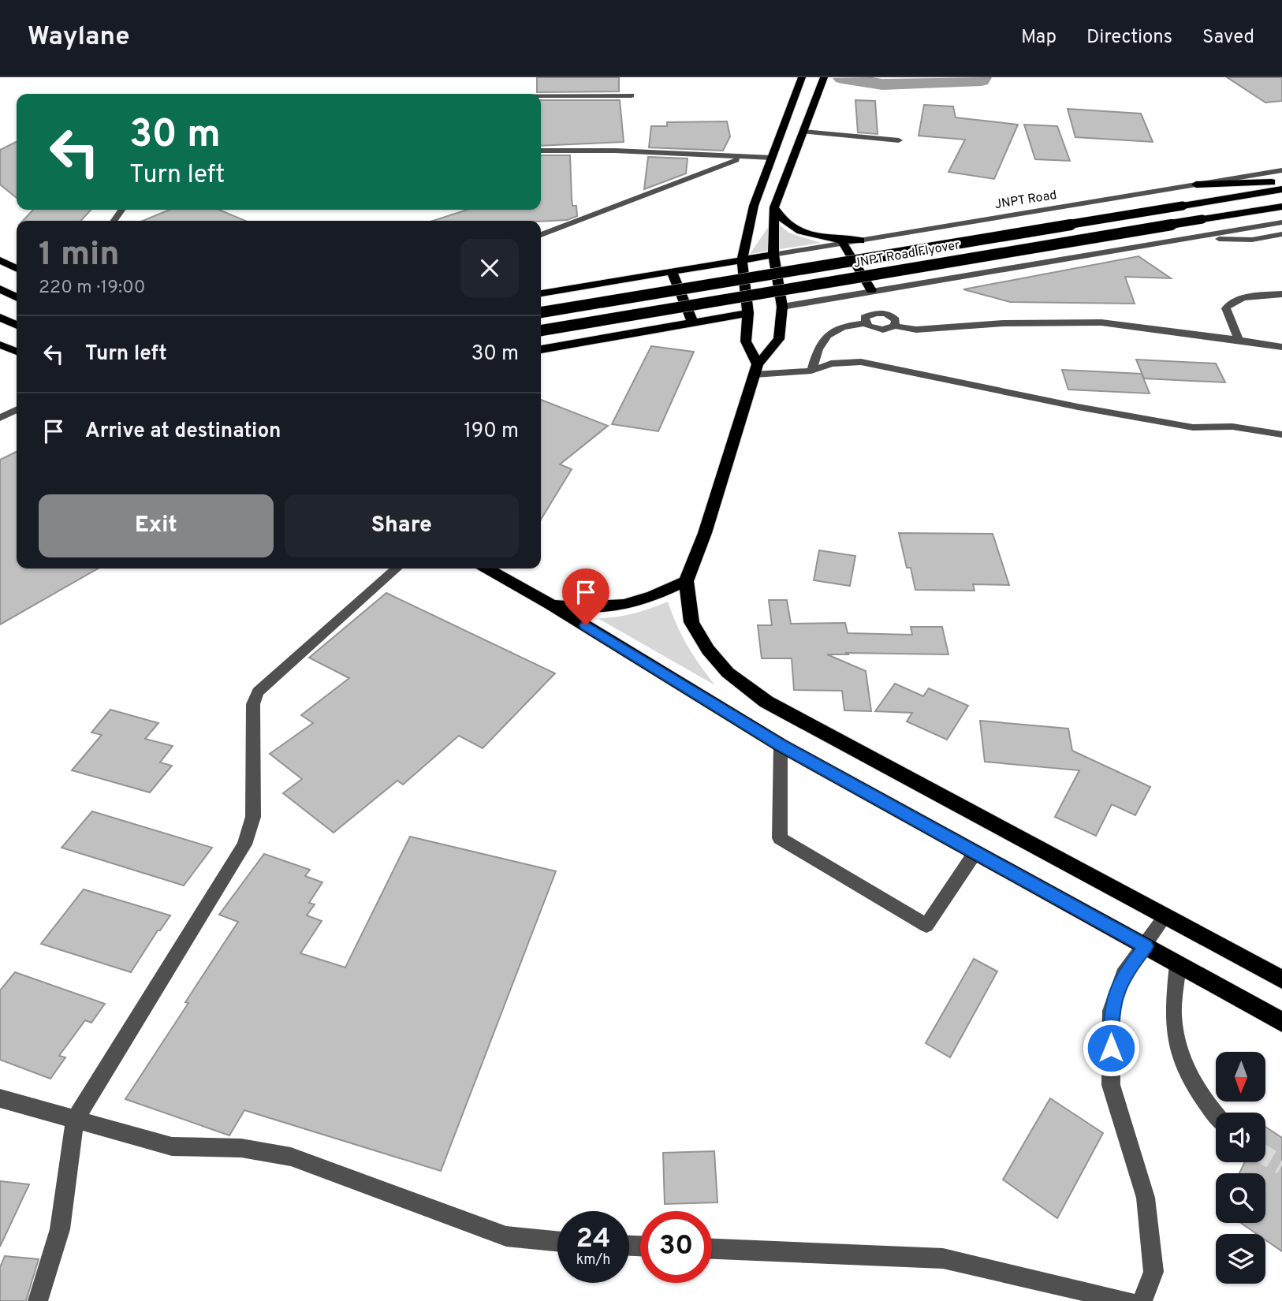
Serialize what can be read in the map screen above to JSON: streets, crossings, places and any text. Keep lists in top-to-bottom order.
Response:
{
  "streets": {
    "highway": ["JNPT Road Flyover"],
    "street": ["JNPT Road"]
  },
  "north": "bottom",
  "page": {
    "header": "Waylane",
    "nav": ["Map", "Directions", "Saved"],
    "turn": ["30 m", "Turn left"],
    "heading": ["1 min", "220 m · 19:00"],
    "list": [
      {
        "name": "Turn left",
        "value": "30 m"
      },
      {
        "name": "Arrive at destination",
        "value": "190 m"
      }
    ],
    "buttons": ["Exit", "Share"],
    "speed": "24 km/h",
    "limit": "30"
  }
}
